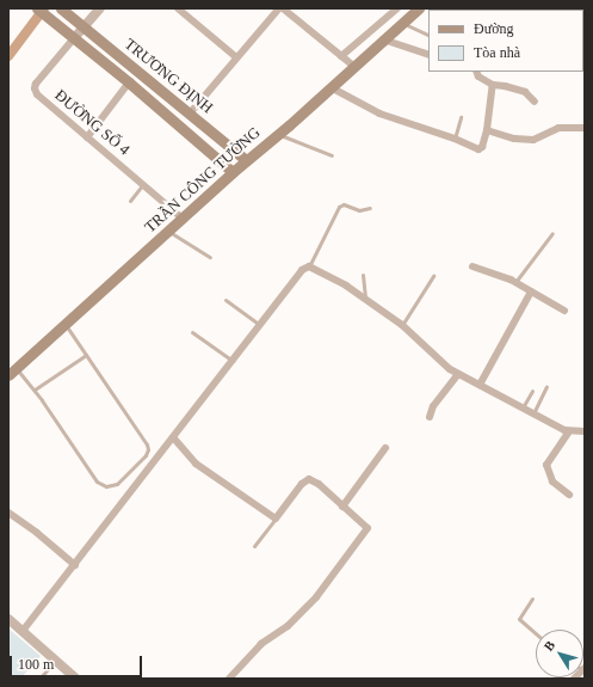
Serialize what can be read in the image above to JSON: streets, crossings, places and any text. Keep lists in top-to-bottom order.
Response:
{
  "streets": {
    "main road": ["TRƯƠNG ĐỊNH", "TRẦN CÔNG TƯỜNG"],
    "street": ["ĐƯỜNG SỐ 4"]
  },
  "crossings": [
    ["TRƯƠNG ĐỊNH", "ĐƯỜNG SỐ 4"],
    ["TRƯƠNG ĐỊNH", "TRẦN CÔNG TƯỜNG"],
    ["ĐƯỜNG SỐ 4", "TRẦN CÔNG TƯỜNG"]
  ],
  "legend": ["Đường", "Tòa nhà"],
  "scale_bar": "100 m",
  "north": "top left"
}
